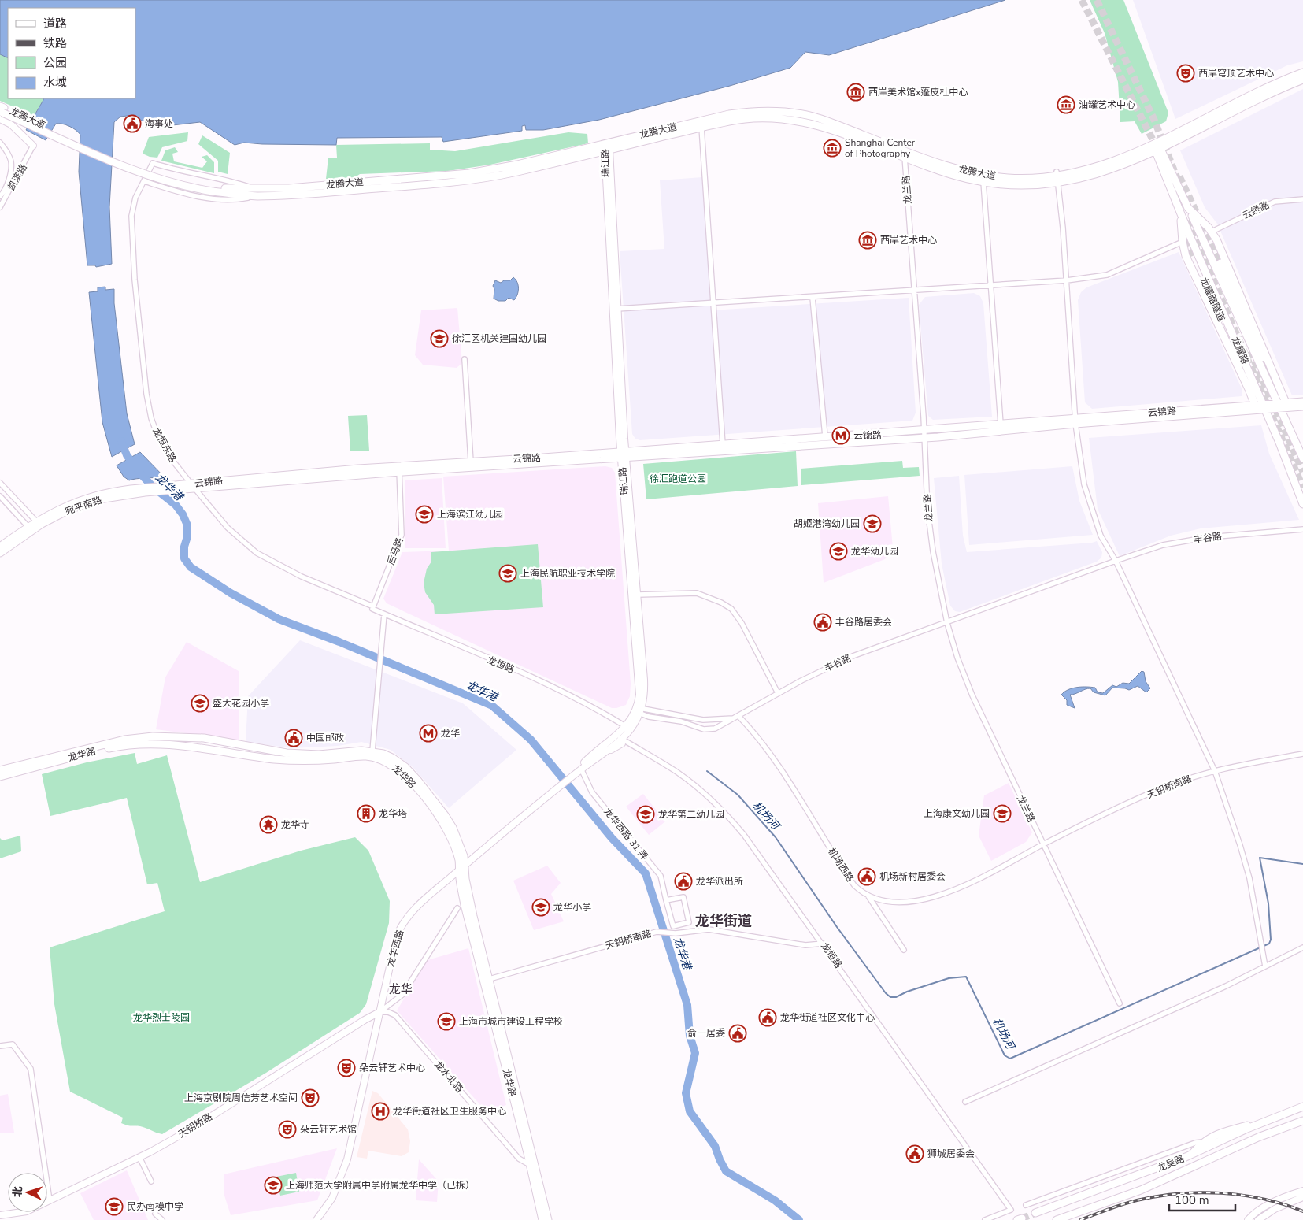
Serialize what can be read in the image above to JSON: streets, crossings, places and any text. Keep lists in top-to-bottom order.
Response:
{
  "streets": {
    "main road": [
      "龙腾大道",
      "龙耀路隧道",
      "龙耀路",
      "云锦路",
      "宛平南路",
      "龙华路",
      "龙吴路"
    ],
    "street": [
      "瑞江路",
      "凯滨路",
      "龙兰路",
      "云绣路",
      "龙恒东路",
      "丰谷路",
      "后马路",
      "龙恒路",
      "天钥桥南路",
      "龙华西路 31 弄",
      "机场西路",
      "龙华西路",
      "龙水北路",
      "天钥桥路"
    ]
  },
  "crossings": [
    ["龙腾大道", "瑞江路"],
    ["龙腾大道", "龙兰路"],
    ["龙腾大道", "龙耀路"],
    ["龙腾大道", "龙恒东路"],
    ["瑞江路", "云锦路"],
    ["瑞江路", "丰谷路"],
    ["瑞江路", "龙华西路"],
    ["龙兰路", "云锦路"],
    ["龙兰路", "丰谷路"],
    ["龙兰路", "天钥桥南路"],
    ["云绣路", "龙耀路"],
    ["龙耀路隧道", "龙耀路"],
    ["龙耀路", "云锦路"],
    ["云锦路", "龙恒东路"],
    ["云锦路", "宛平南路"],
    ["云锦路", "后马路"],
    ["龙恒东路", "后马路"],
    ["龙恒东路", "龙恒路"],
    ["丰谷路", "机场西路"],
    ["丰谷路", "龙华西路"],
    ["后马路", "龙恒路"],
    ["龙恒路", "天钥桥南路"],
    ["龙恒路", "龙华西路"],
    ["龙华路", "天钥桥南路"],
    ["龙华路", "龙华西路"],
    ["龙华路", "龙水北路"],
    ["天钥桥南路", "机场西路"],
    ["龙华西路 31 弄", "龙华西路"],
    ["龙华西路", "龙水北路"],
    ["龙华西路", "天钥桥路"],
    ["龙水北路", "天钥桥路"]
  ],
  "districts": ["龙华街道", "龙华"],
  "water": ["龙华港", "机场河"],
  "parks": ["徐汇跑道公园", "龙华烈士陵园"],
  "places": {
    "theatre": [
      "西岸穹顶艺术中心",
      "朵云轩艺术中心",
      "上海京剧院周信芳艺术空间",
      "朵云轩艺术馆"
    ],
    "museum": [
      "西岸美术馆x蓬皮杜中心",
      "油罐艺术中心",
      "Shanghai Center of Photography",
      "西岸艺术中心"
    ],
    "public building": [
      "海事处",
      "丰谷路居委会",
      "中国邮政",
      "机场新村居委会",
      "龙华派出所",
      "龙华街道社区文化中心",
      "俞一居委",
      "狮城居委会"
    ],
    "school or university": [
      "徐汇区机关建国幼儿园",
      "上海滨江幼儿园",
      "胡姬港湾幼儿园",
      "龙华幼儿园",
      "上海民航职业技术学院",
      "盛大花园小学",
      "上海康文幼儿园",
      "龙华第二幼儿园",
      "龙华小学",
      "上海市城市建设工程学校",
      "上海师范大学附属中学附属龙华中学（已拆）",
      "民办南模中学"
    ],
    "metro station": ["云锦路", "龙华"],
    "building": ["龙华塔"],
    "temple": ["龙华寺"],
    "hospital": ["龙华街道社区卫生服务中心"]
  },
  "legend": [
    "道路",
    "铁路",
    "公园",
    "水域"
  ],
  "scale_bar": "100 m",
  "north": "left"
}
